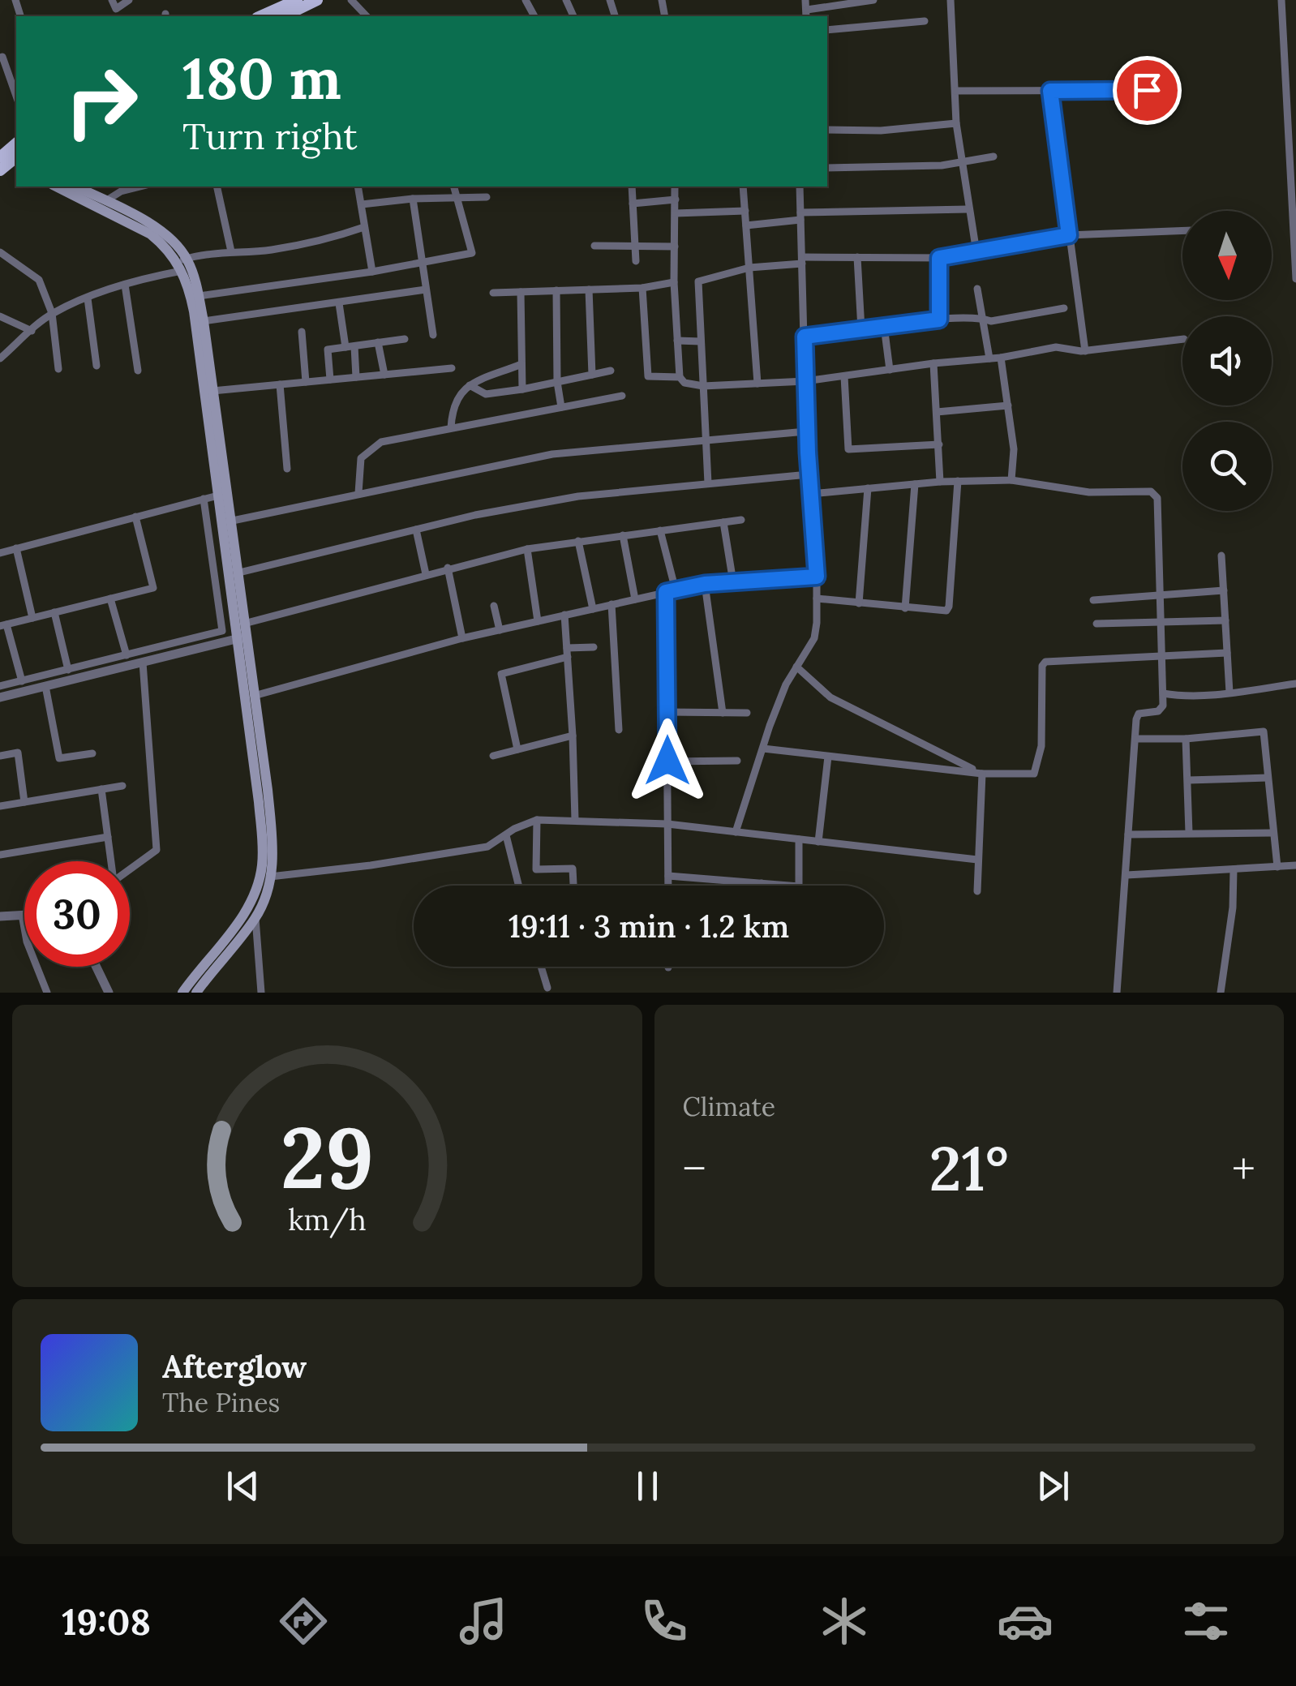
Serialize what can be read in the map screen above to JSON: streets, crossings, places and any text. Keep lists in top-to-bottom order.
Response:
{
  "north": "bottom",
  "page": {
    "turn": ["180 m", "Turn right"],
    "limit": "30",
    "trip": "19:11 · 3 min · 1.2 km",
    "tile": "Climate",
    "heat": ["−", "21°", "+"],
    "song": ["Afterglow", "The Pines"],
    "tabs": "19:08",
    "gauge": ["29", "km/h"]
  }
}
